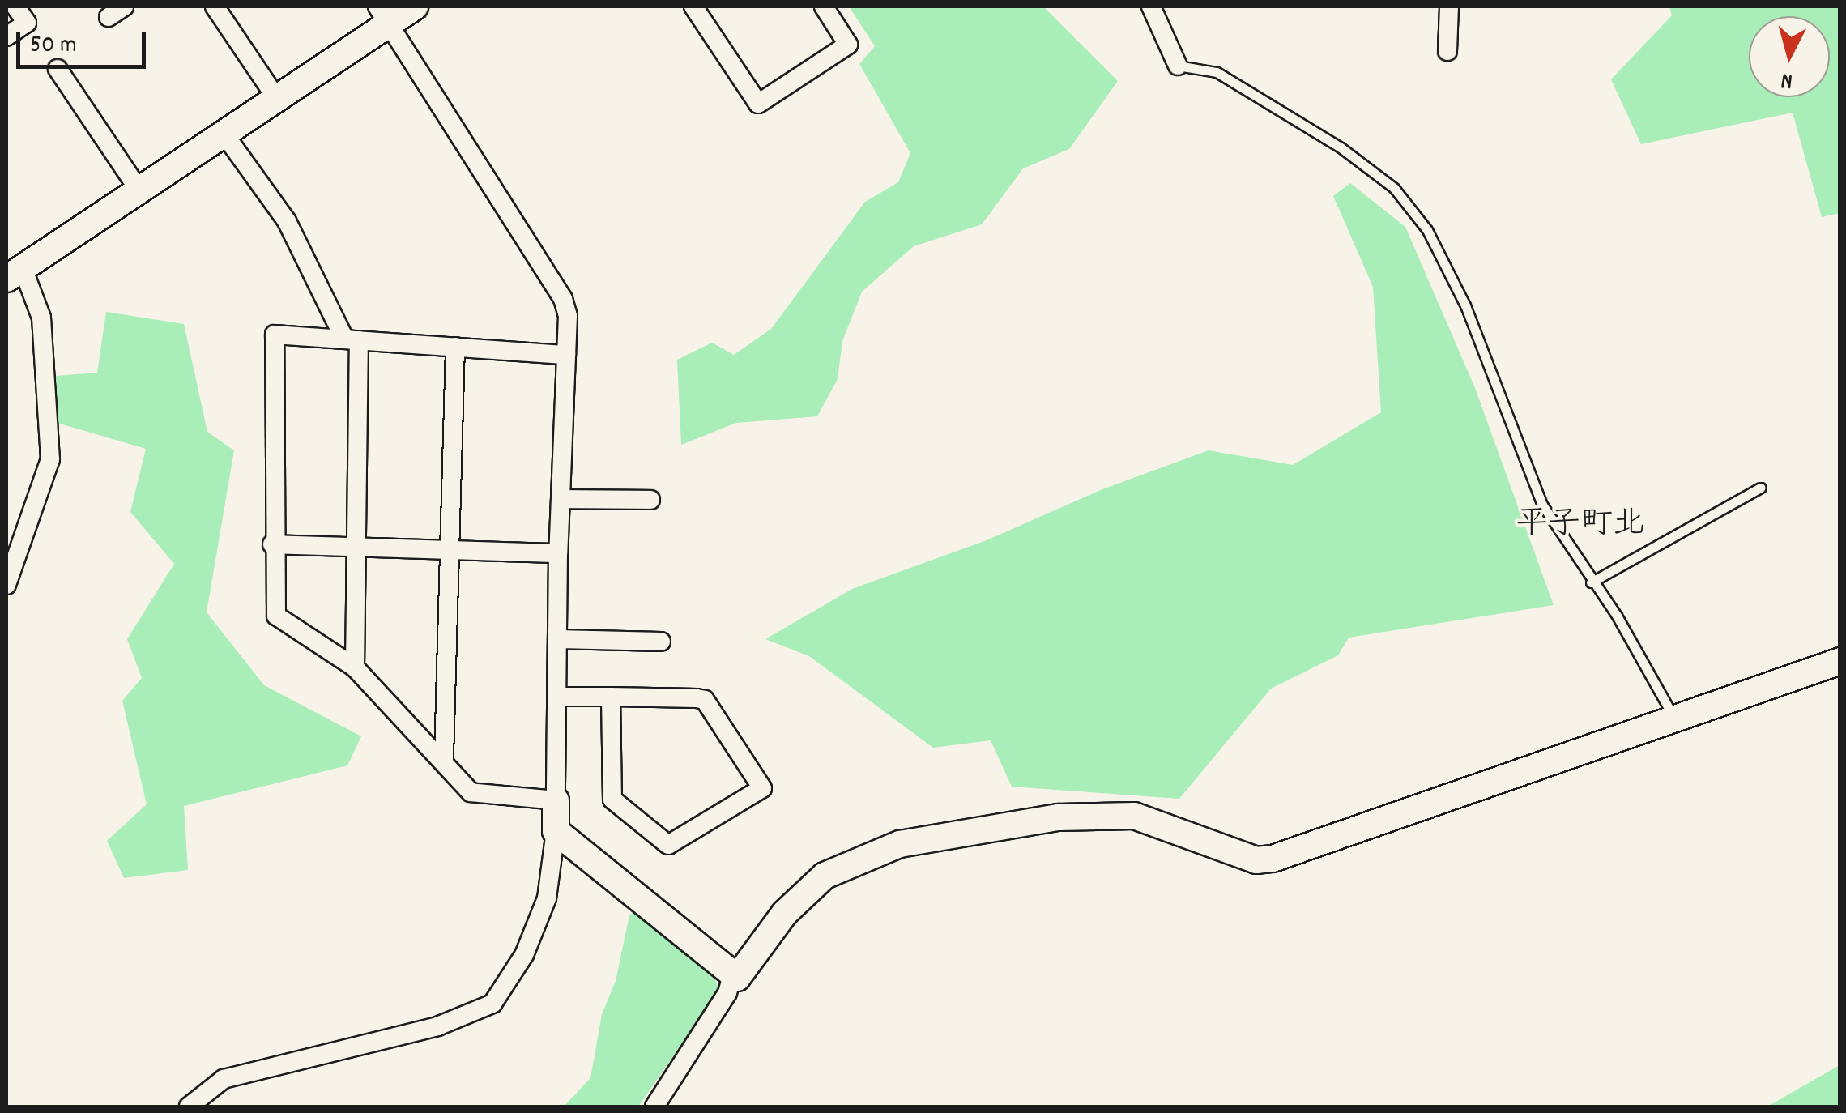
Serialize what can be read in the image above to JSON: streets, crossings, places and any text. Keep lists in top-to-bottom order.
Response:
{
  "districts": ["平子町北"],
  "scale_bar": "50 m",
  "north": "bottom"
}
